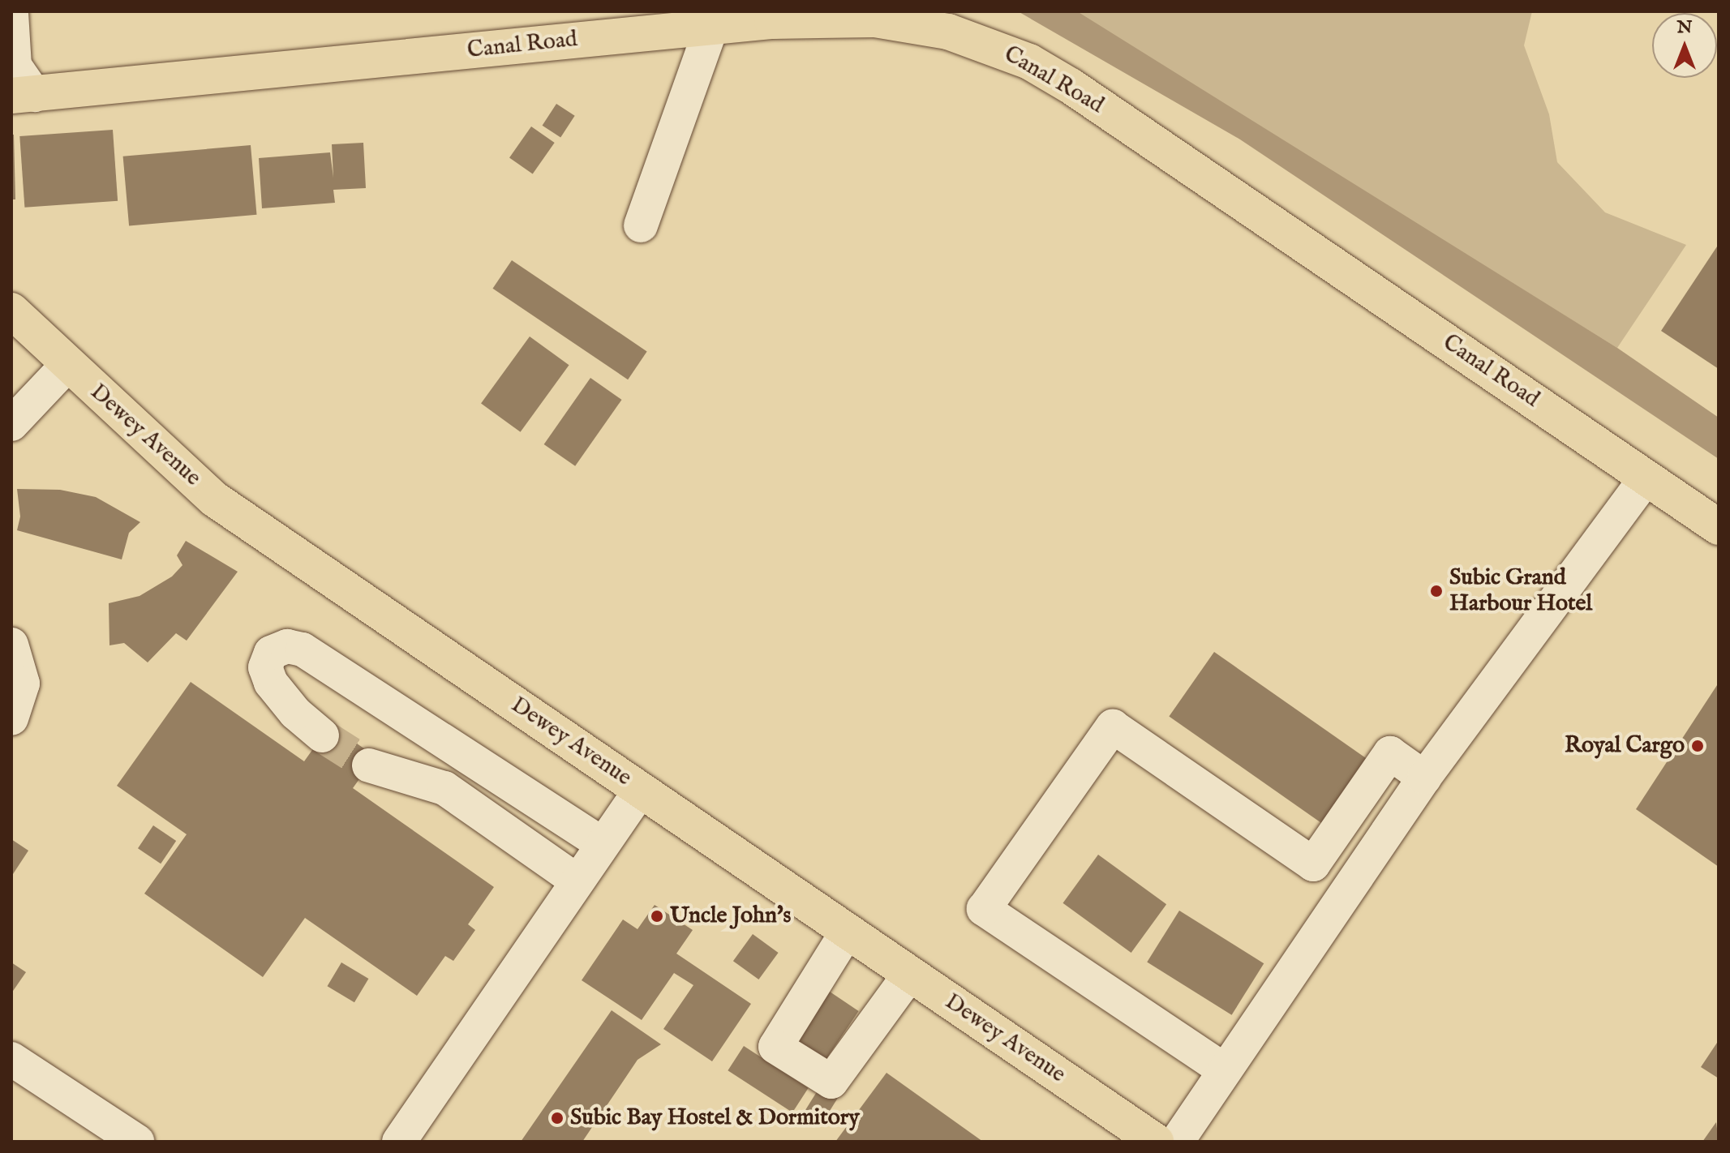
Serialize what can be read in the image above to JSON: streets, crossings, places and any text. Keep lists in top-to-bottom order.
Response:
{
  "streets": {
    "main road": ["Canal Road", "Dewey Avenue"]
  },
  "places": [
    "Subic Grand Harbour Hotel",
    "Royal Cargo",
    "Uncle John's",
    "Subic Bay Hostel & Dormitory"
  ],
  "north": "top"
}
